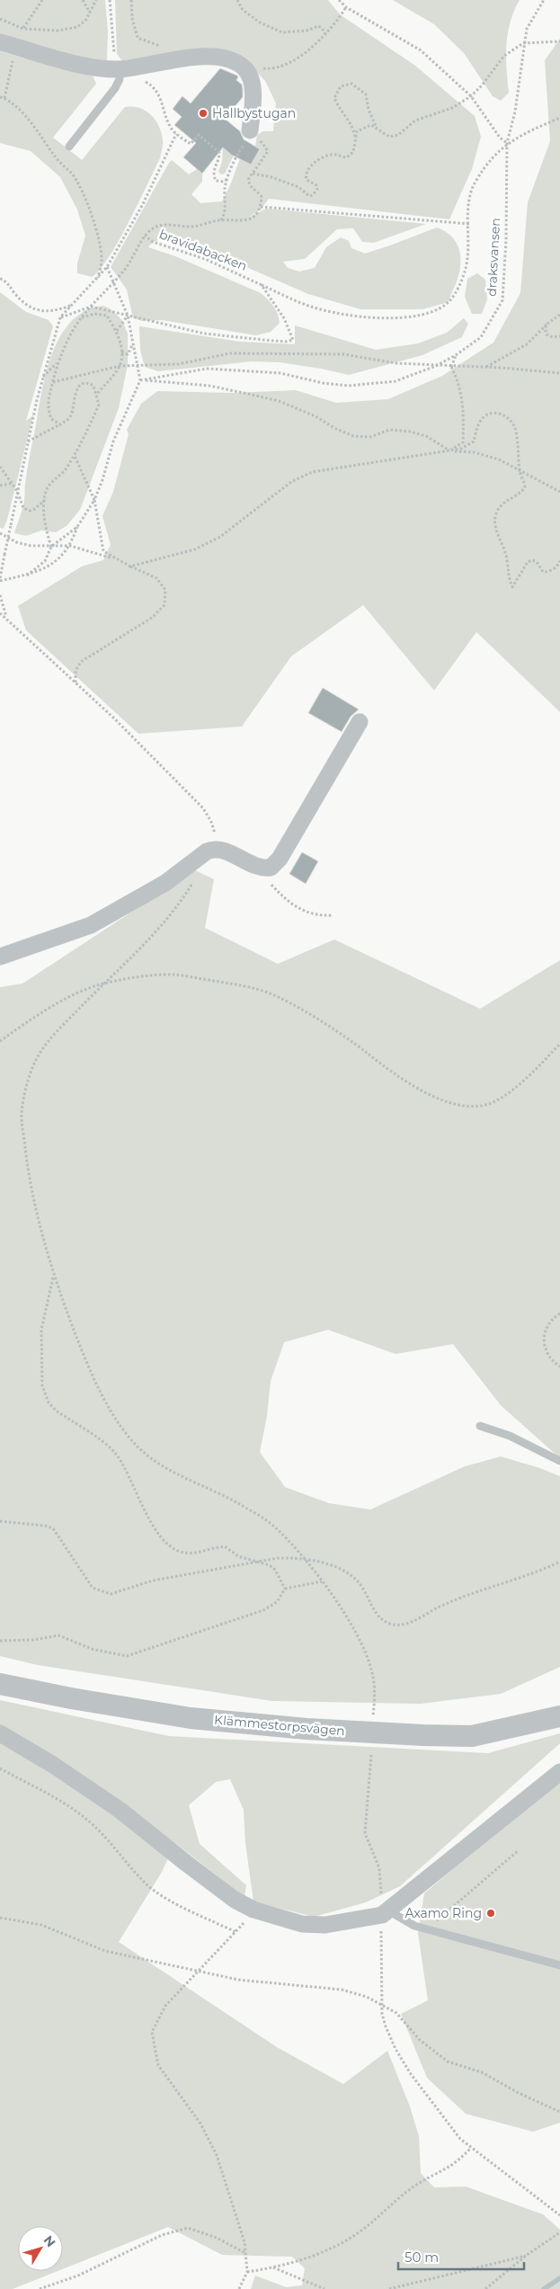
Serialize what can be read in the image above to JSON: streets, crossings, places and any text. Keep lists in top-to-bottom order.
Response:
{
  "streets": {
    "street": ["Klämmestorpsvägen"],
    "path": ["bravidabacken", "draksvansen"]
  },
  "crossings": [
    ["bravidabacken", "draksvansen"]
  ],
  "places": ["Hallbystugan", "Axamo Ring"],
  "scale_bar": "50 m",
  "north": "top right"
}
